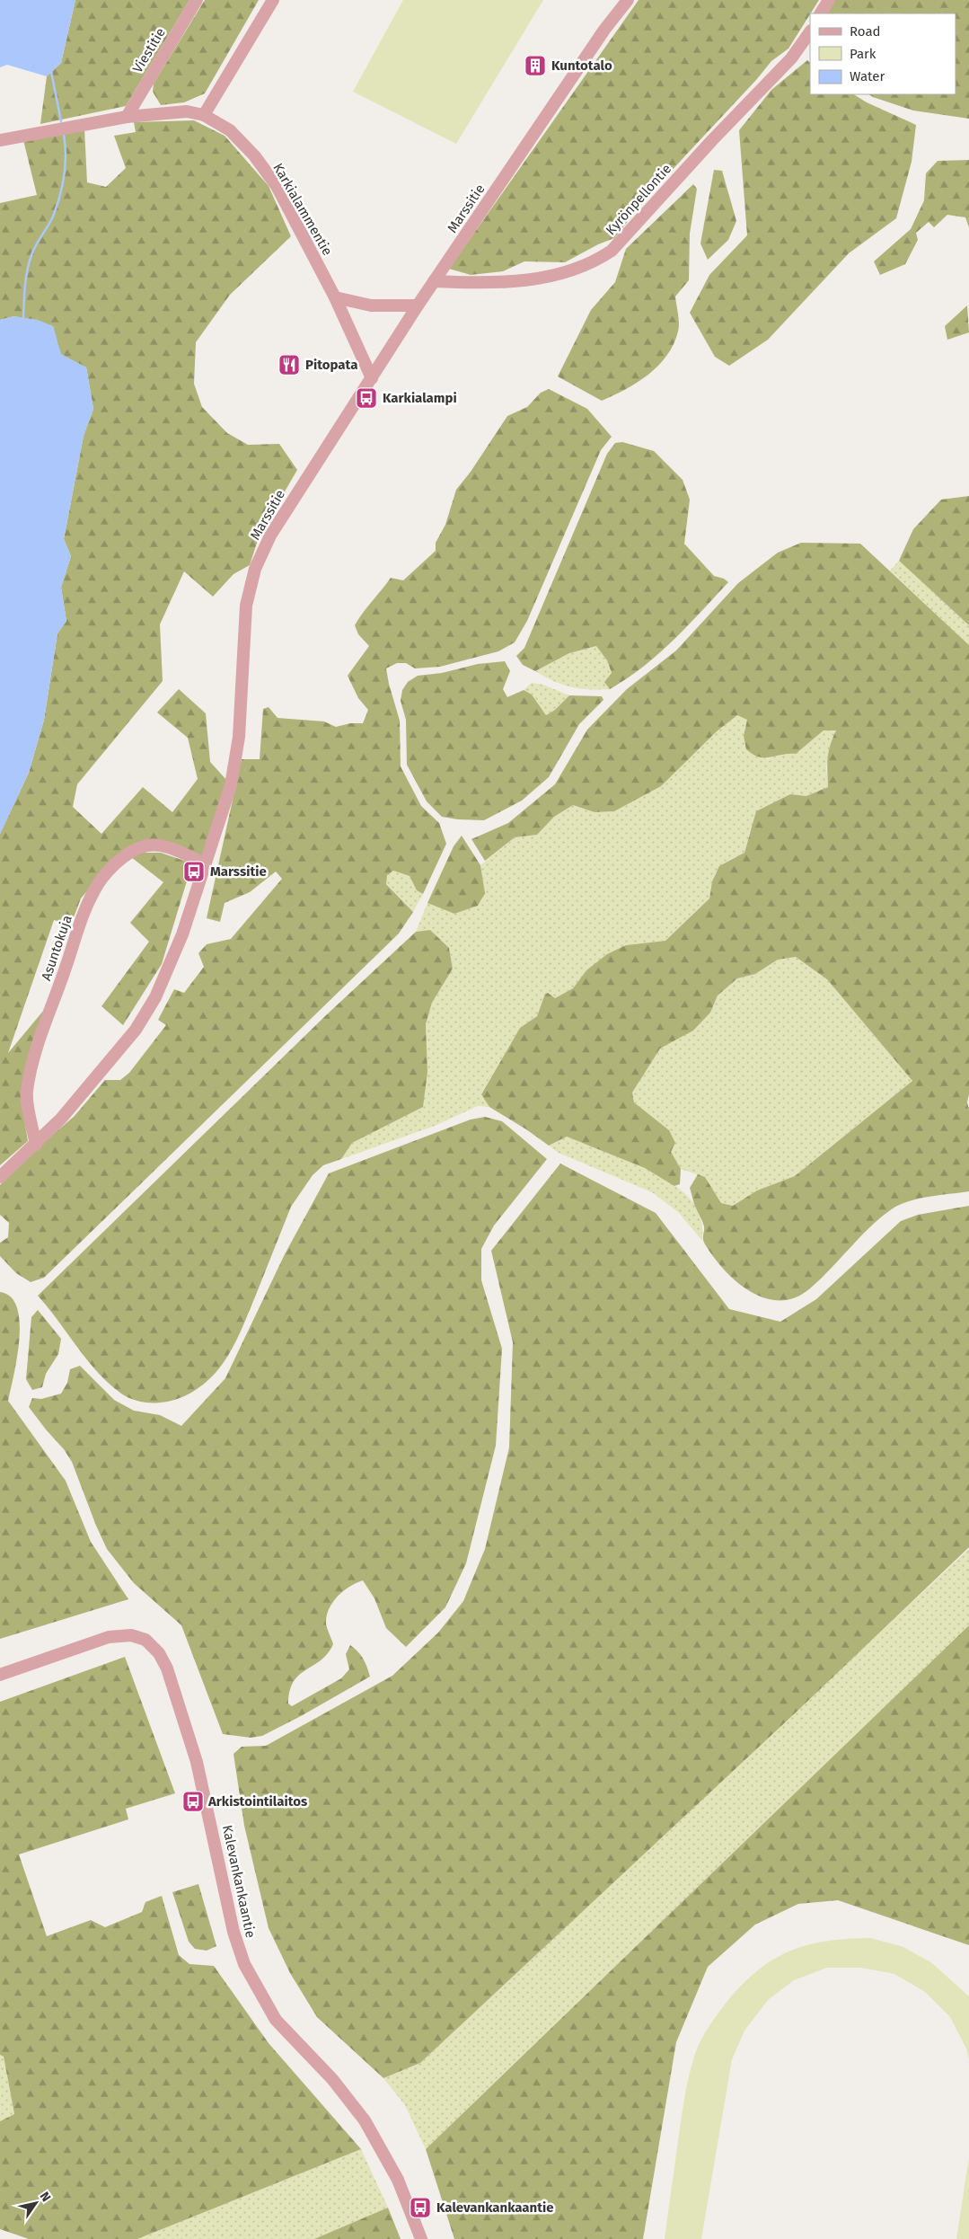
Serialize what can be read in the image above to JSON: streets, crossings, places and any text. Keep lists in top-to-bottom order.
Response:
{
  "streets": {
    "street": [
      "Viestitie",
      "Kyrönpellontie",
      "Marssitie",
      "Karkialammentie",
      "Asuntokuja",
      "Kalevankankaantie"
    ]
  },
  "crossings": [
    ["Viestitie", "Karkialammentie"],
    ["Kyrönpellontie", "Marssitie"],
    ["Marssitie", "Karkialammentie"],
    ["Marssitie", "Asuntokuja"]
  ],
  "places": {
    "building": ["Kuntotalo"],
    "restaurant": ["Pitopata"],
    "bus stop": [
      "Karkialampi",
      "Marssitie",
      "Arkistointilaitos",
      "Kalevankankaantie"
    ]
  },
  "legend": ["Road", "Park", "Water"],
  "north": "top right"
}
